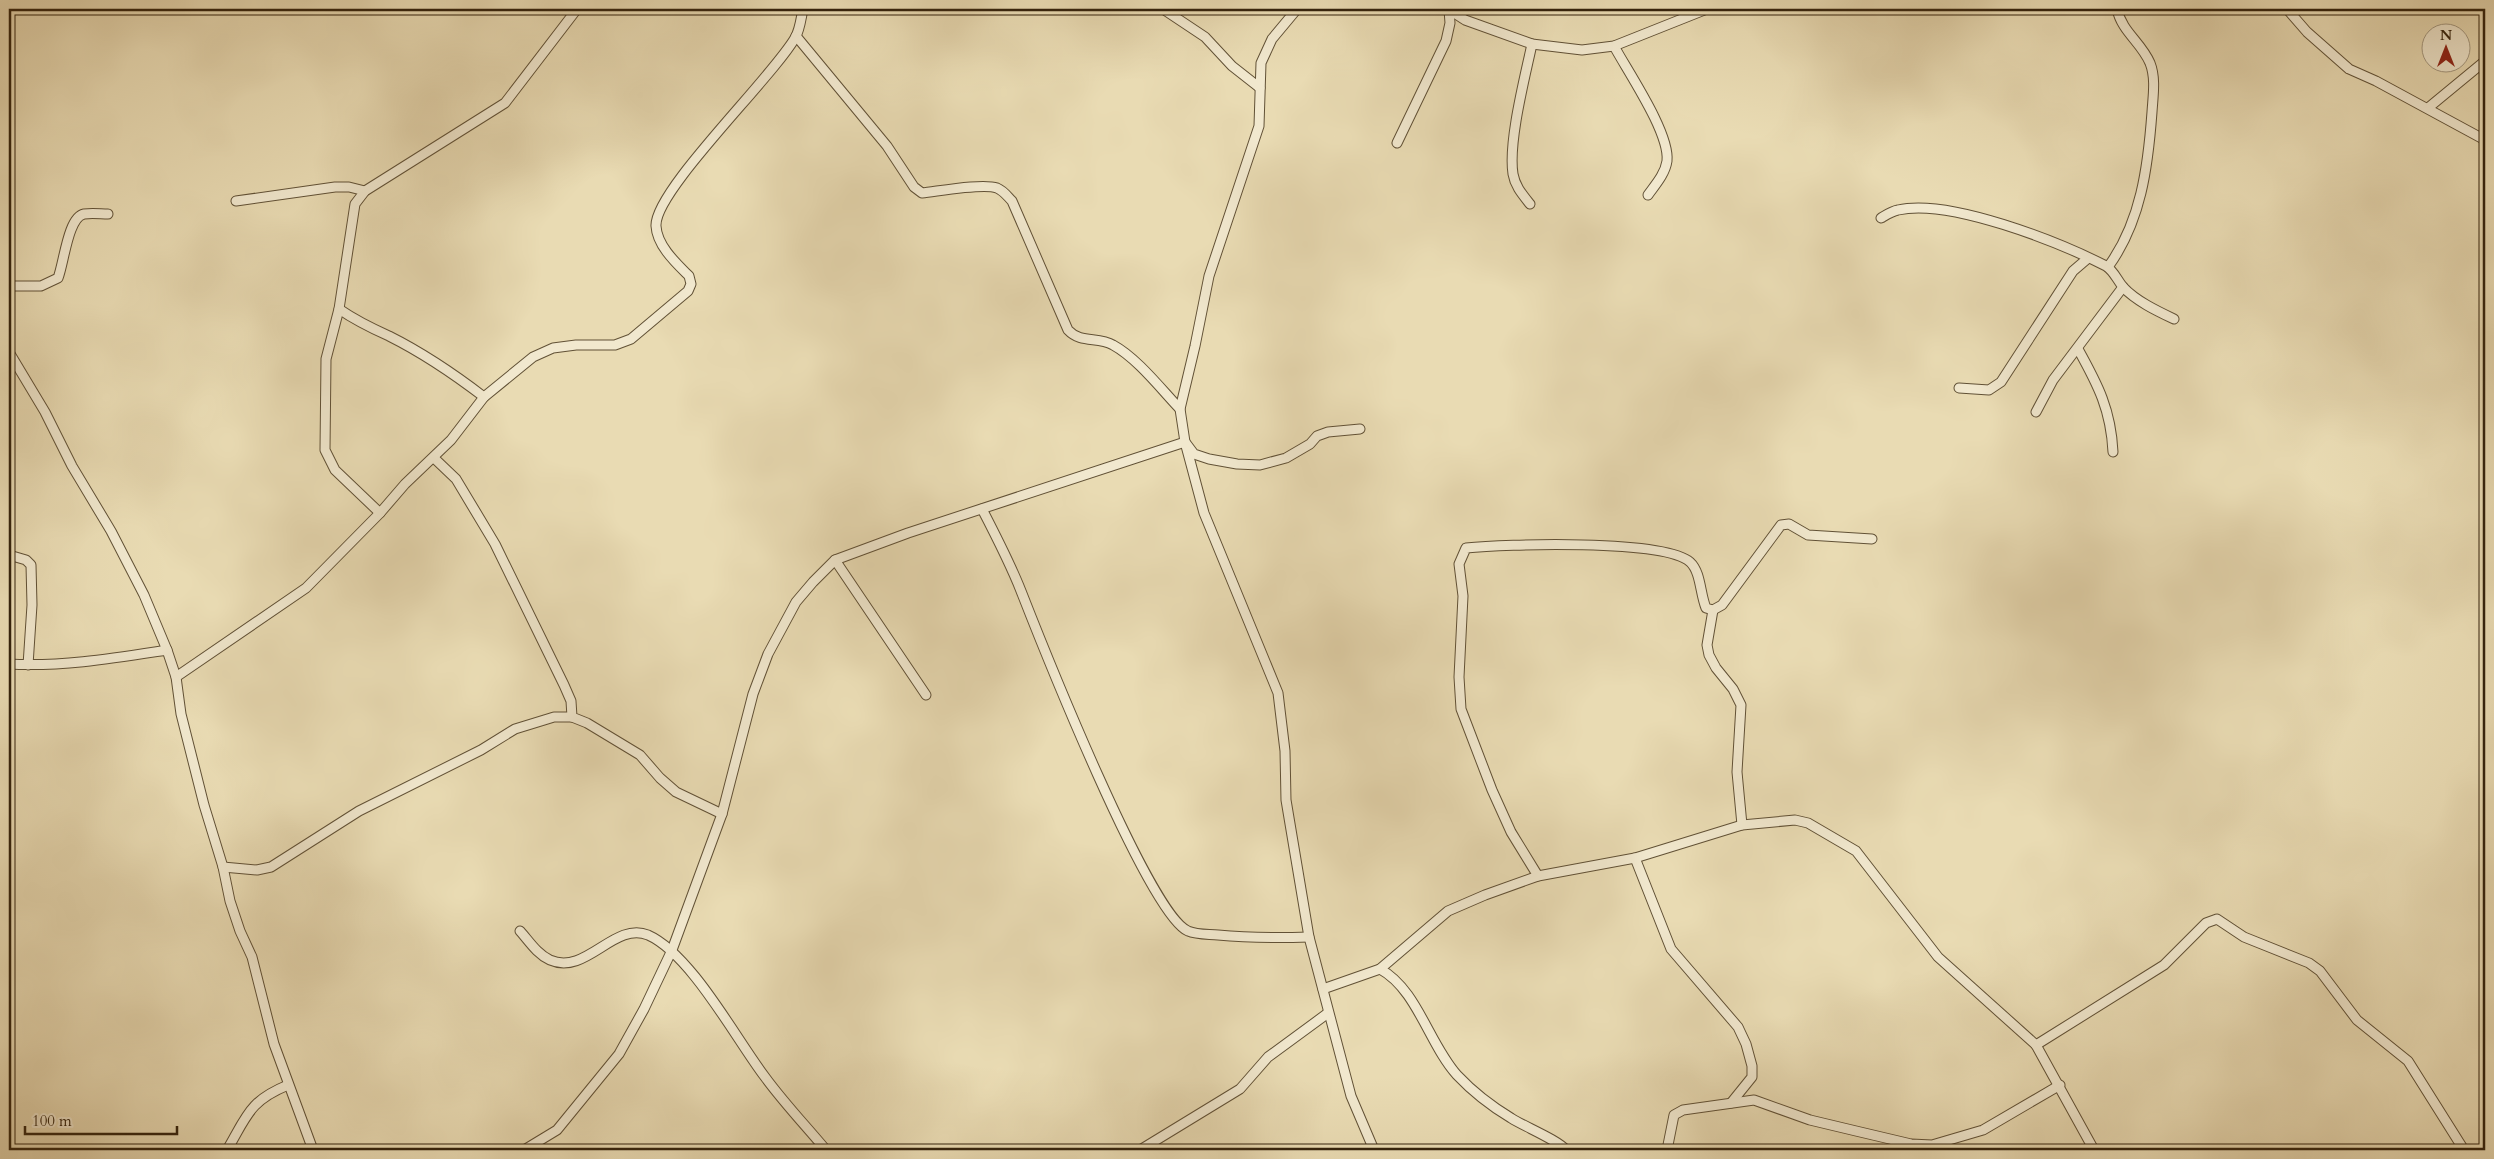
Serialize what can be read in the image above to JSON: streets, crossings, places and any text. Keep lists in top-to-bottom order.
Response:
{
  "scale_bar": "100 m",
  "north": "top"
}
